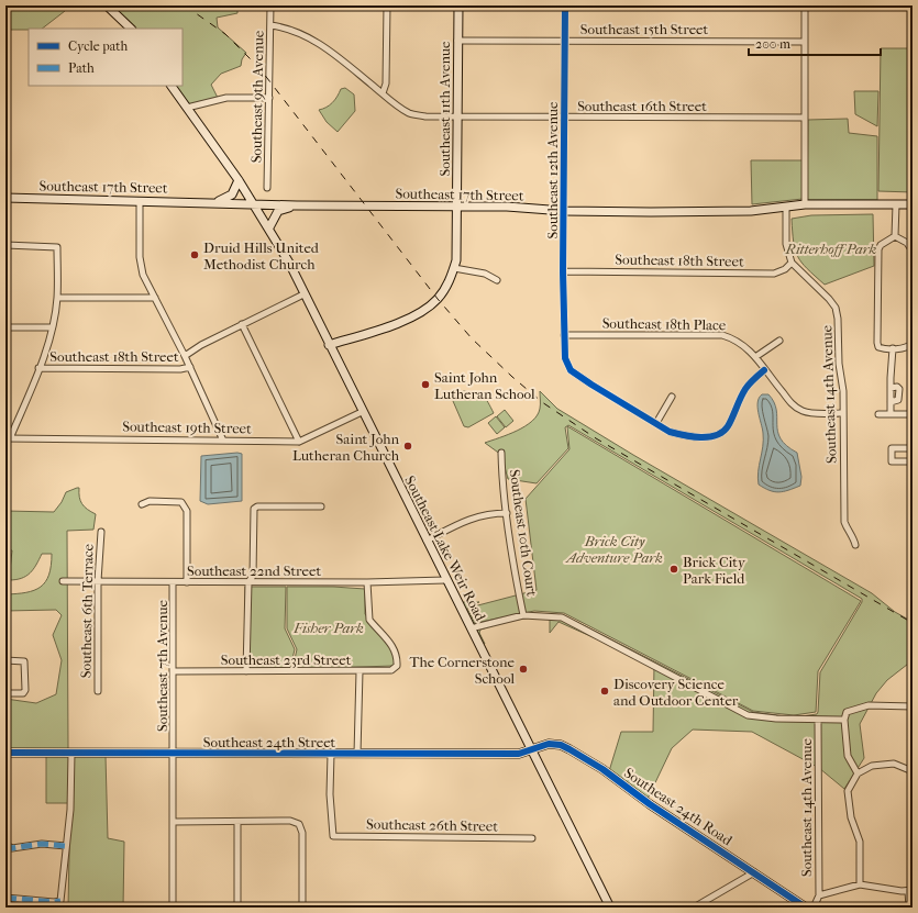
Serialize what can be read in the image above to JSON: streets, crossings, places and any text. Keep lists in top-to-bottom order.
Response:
{
  "streets": {
    "main road": [
      "Southeast 11th Avenue",
      "Southeast 17th Street",
      "Southeast Lake Weir Road",
      "Southeast 24th Street",
      "Southeast 24th Road"
    ],
    "street": [
      "Southeast 15th Street",
      "Southeast 9th Avenue",
      "Southeast 16th Street",
      "Southeast 12th Avenue",
      "Southeast 18th Street",
      "Southeast 18th Place",
      "Southeast 14th Avenue",
      "Southeast 19th Street",
      "Southeast 10th Court",
      "Southeast 22nd Street",
      "Southeast 6th Terrace",
      "Southeast 23rd Street",
      "Southeast 7th Avenue",
      "Southeast 26th Street"
    ]
  },
  "crossings": [
    ["Southeast 15th Street", "Southeast 11th Avenue"],
    ["Southeast 15th Street", "Southeast 12th Avenue"],
    ["Southeast 9th Avenue", "Southeast 16th Street"],
    ["Southeast 16th Street", "Southeast 11th Avenue"],
    ["Southeast 16th Street", "Southeast 12th Avenue"],
    ["Southeast 11th Avenue", "Southeast 17th Street"],
    ["Southeast 11th Avenue", "Southeast Lake Weir Road"],
    ["Southeast 12th Avenue", "Southeast 17th Street"],
    ["Southeast 12th Avenue", "Southeast 18th Street"],
    ["Southeast 12th Avenue", "Southeast 18th Place"],
    ["Southeast 17th Street", "Southeast Lake Weir Road"],
    ["Southeast 18th Street", "Southeast 14th Avenue"],
    ["Southeast 18th Street", "Southeast Lake Weir Road"],
    ["Southeast 18th Place", "Southeast 14th Avenue"],
    ["Southeast 19th Street", "Southeast Lake Weir Road"],
    ["Southeast Lake Weir Road", "Southeast 22nd Street"],
    ["Southeast Lake Weir Road", "Southeast 24th Street"],
    ["Southeast Lake Weir Road", "Southeast 24th Road"],
    ["Southeast 22nd Street", "Southeast 6th Terrace"],
    ["Southeast 22nd Street", "Southeast 23rd Street"],
    ["Southeast 22nd Street", "Southeast 7th Avenue"],
    ["Southeast 23rd Street", "Southeast 7th Avenue"],
    ["Southeast 7th Avenue", "Southeast 24th Street"],
    ["Southeast 24th Street", "Southeast 24th Road"],
    ["Southeast 24th Street", "Southeast 26th Street"]
  ],
  "parks": ["Ritterhoff Park", "Brick City Adventure Park", "Fisher Park"],
  "places": [
    "Druid Hills United Methodist Church",
    "Saint John Lutheran School",
    "Saint John Lutheran Church",
    "Brick City Park Field",
    "The Cornerstone School",
    "Discovery Science and Outdoor Center"
  ],
  "legend": ["Cycle path", "Path"],
  "scale_bar": "200 m"
}
